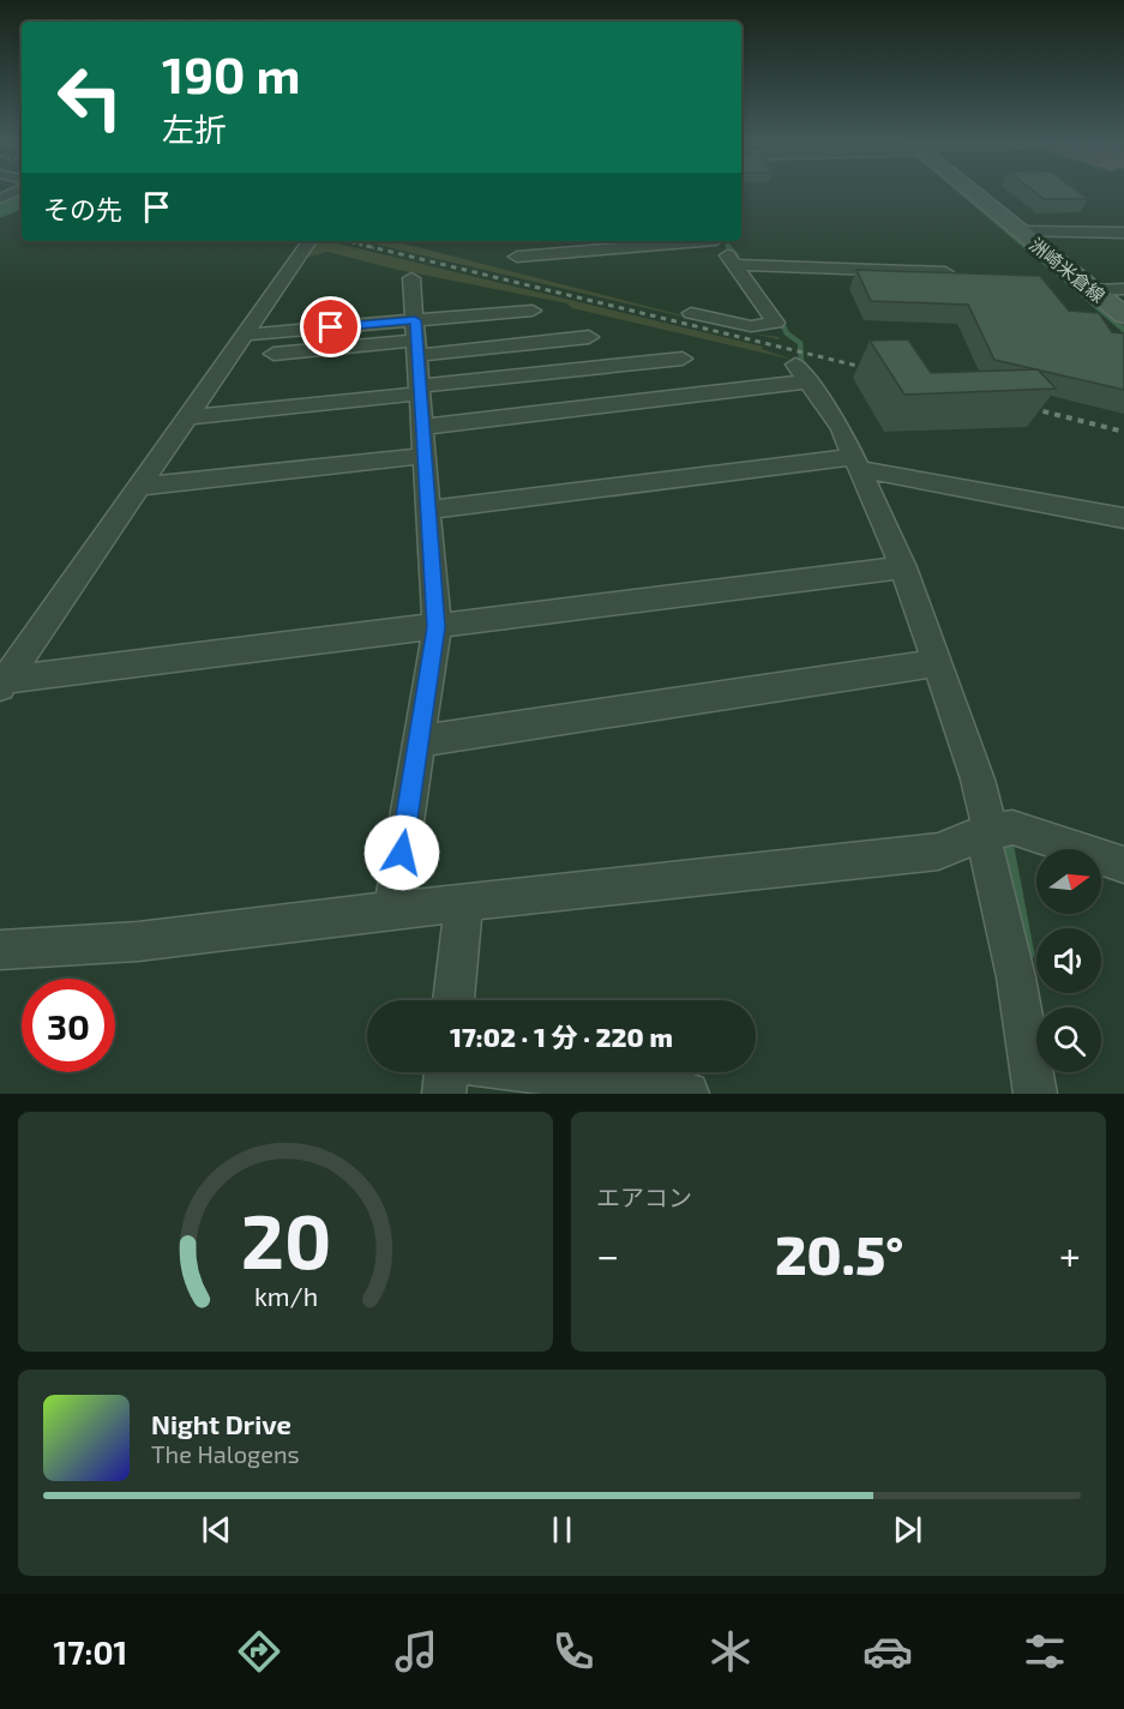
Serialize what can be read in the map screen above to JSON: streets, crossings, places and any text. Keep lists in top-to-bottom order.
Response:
{
  "streets": {
    "main road": ["洲崎米倉線"]
  },
  "north": "right",
  "page": {
    "turn": ["190 m", "左折"],
    "then": "その先",
    "limit": "30",
    "trip": "17:02 · 1 分 · 220 m",
    "tile": "エアコン",
    "heat": ["−", "20.5°", "+"],
    "song": ["Night Drive", "The Halogens"],
    "tabs": "17:01",
    "gauge": ["20", "km/h"]
  }
}
